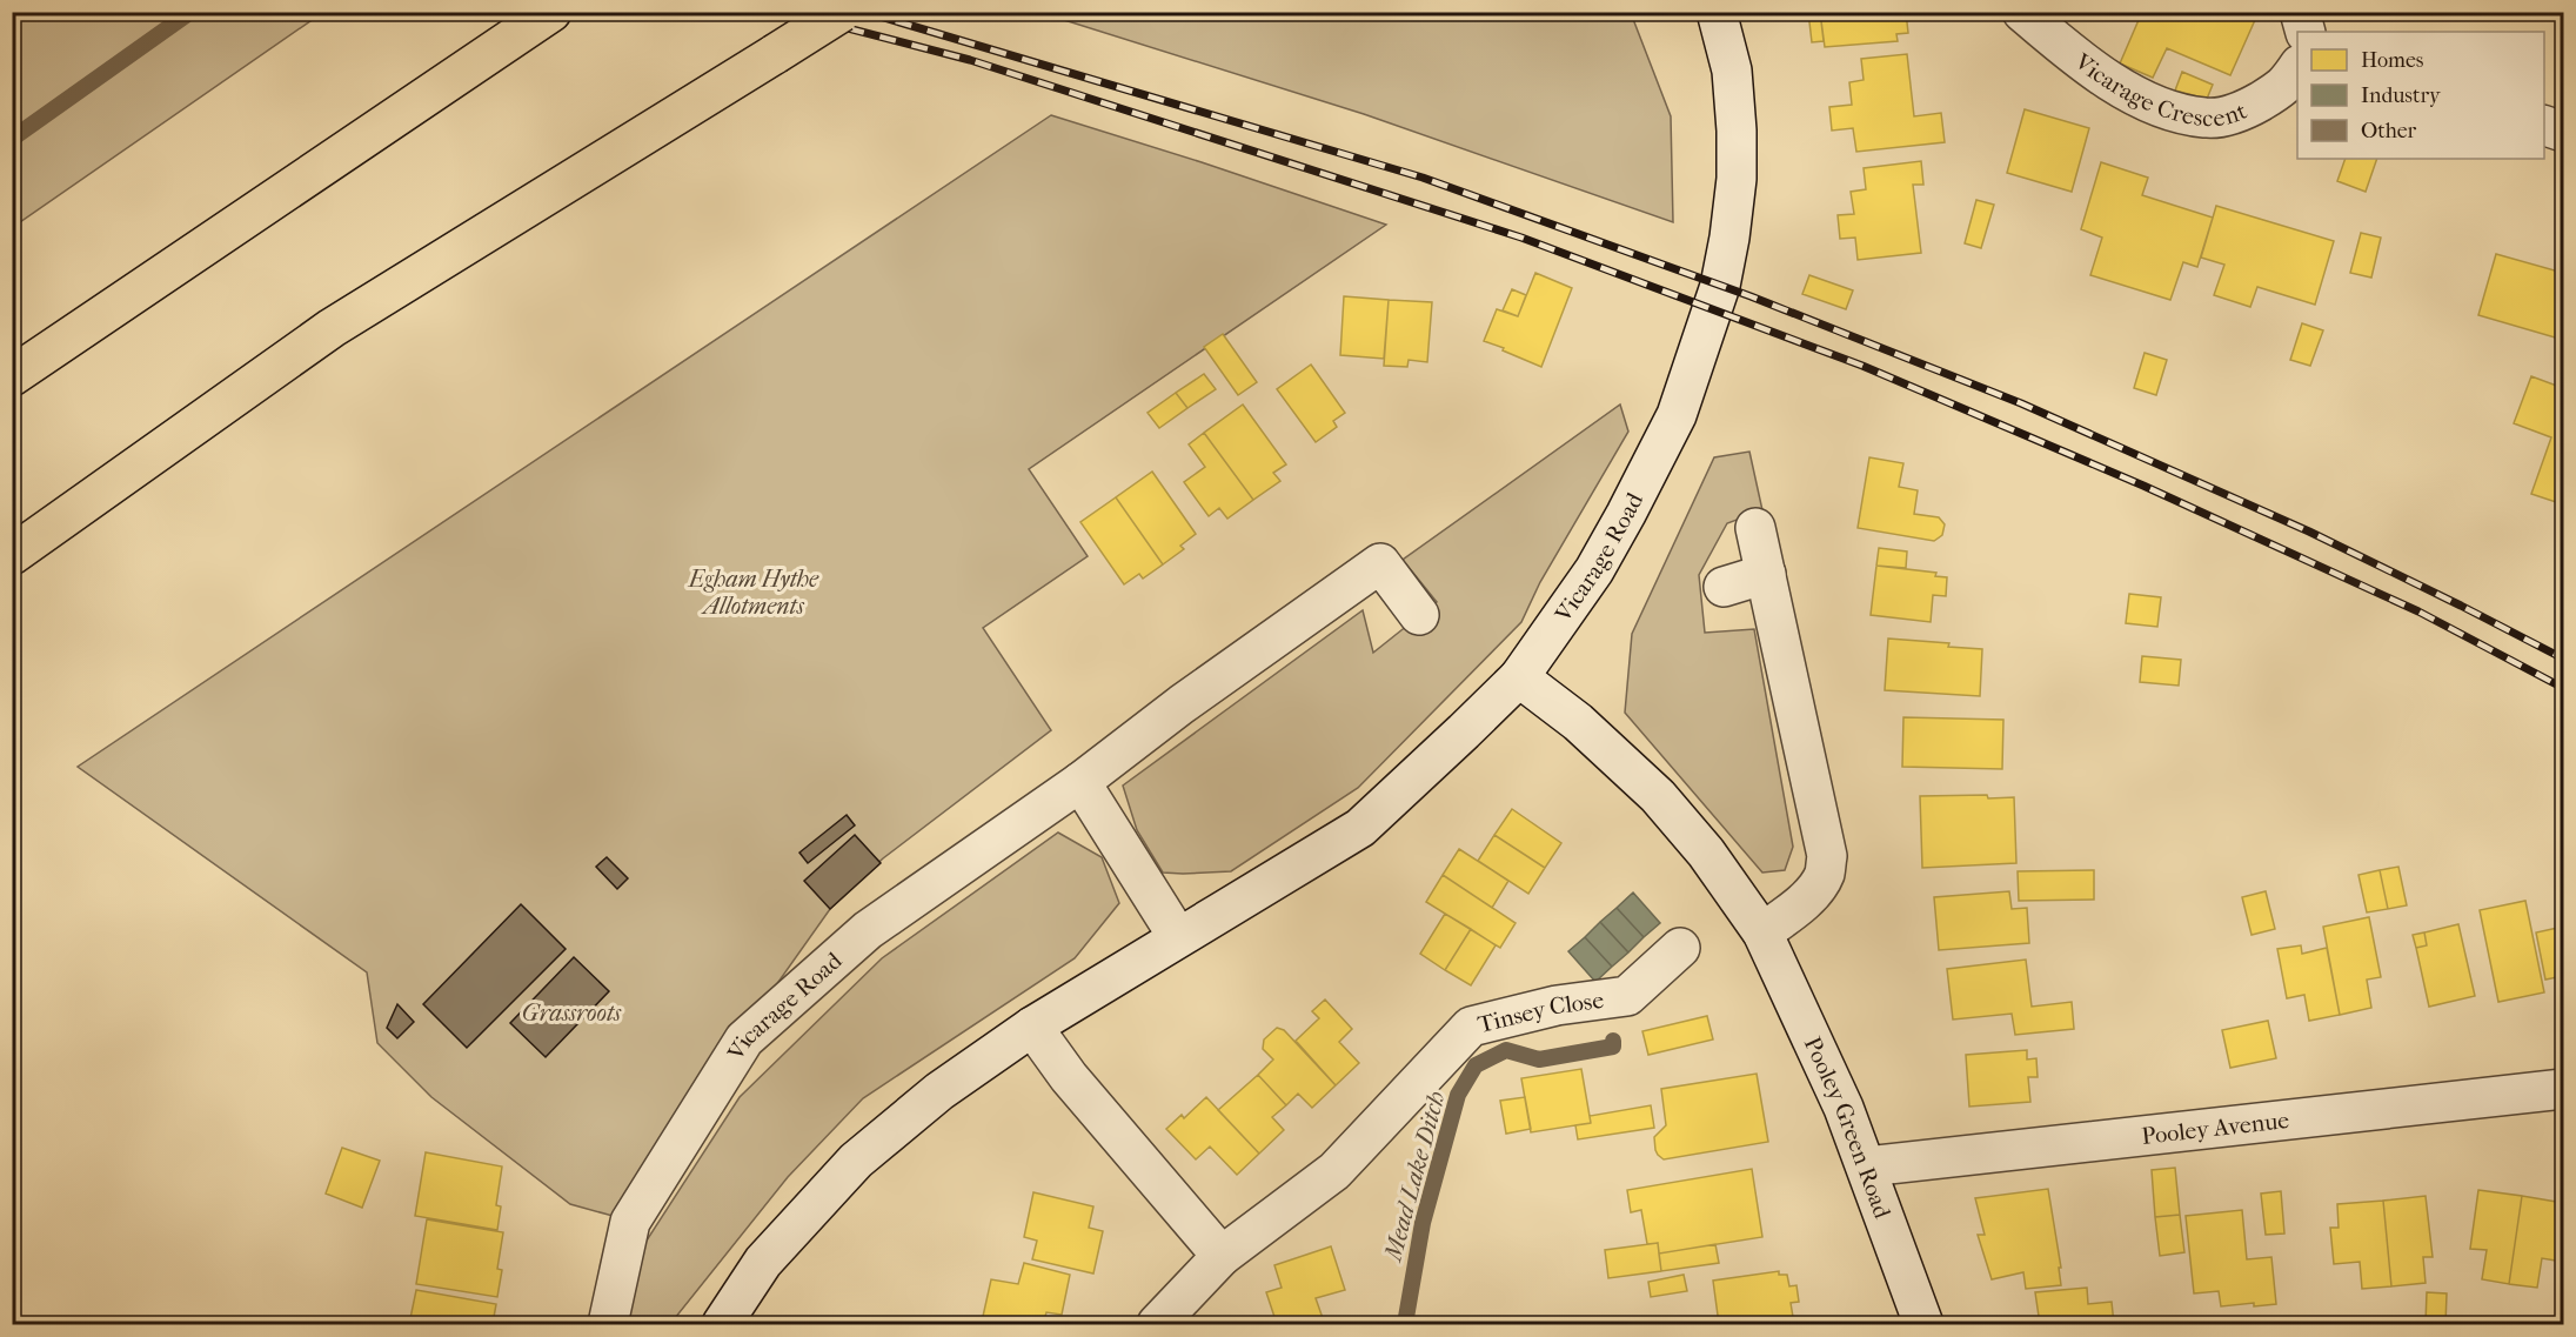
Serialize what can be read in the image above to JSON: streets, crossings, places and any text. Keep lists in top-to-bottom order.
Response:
{
  "streets": {
    "street": [
      "Vicarage Crescent",
      "Vicarage Road",
      "Tinsey Close",
      "Pooley Green Road",
      "Pooley Avenue"
    ]
  },
  "crossings": [
    ["Vicarage Road", "Pooley Green Road"],
    ["Pooley Green Road", "Pooley Avenue"]
  ],
  "water": ["Mead Lake Ditch"],
  "parks": ["Egham Hythe Allotments", "Grassroots"],
  "legend": ["Homes", "Industry", "Other"]
}
